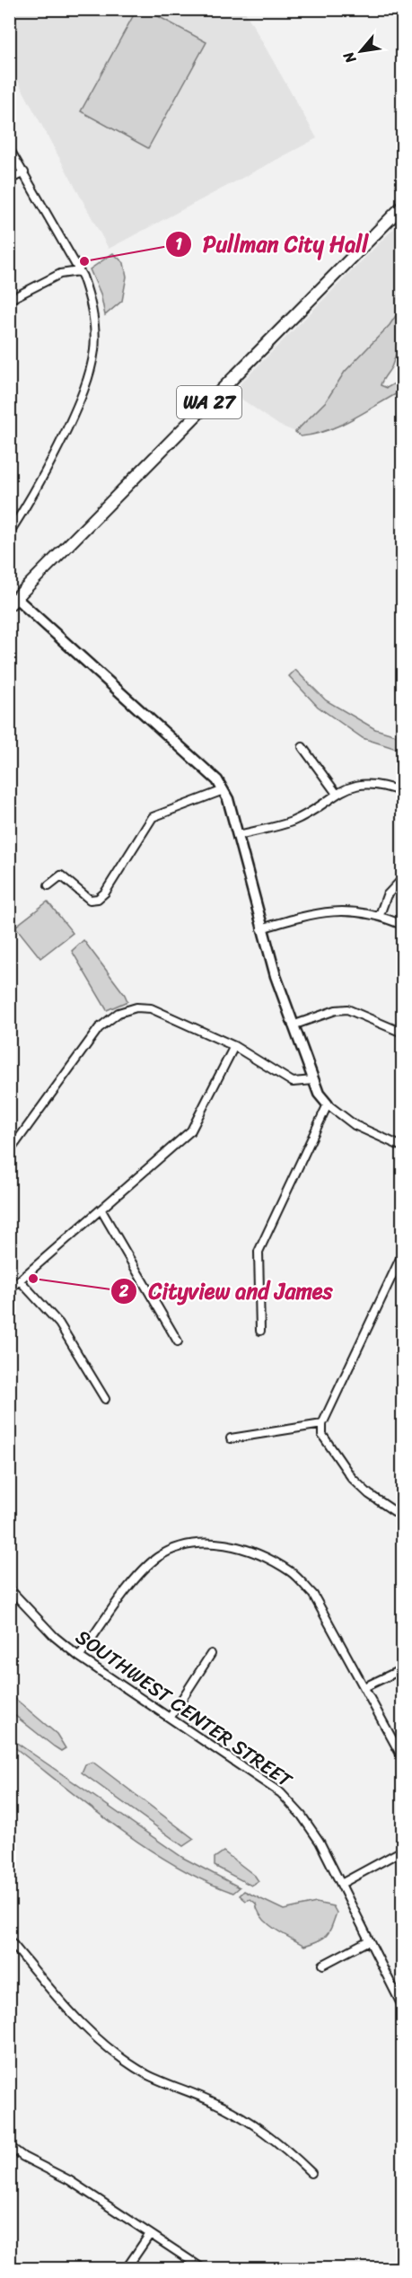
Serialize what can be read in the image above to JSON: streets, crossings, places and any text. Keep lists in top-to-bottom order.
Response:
{
  "streets": {
    "main road": ["WA 27"],
    "street": ["SOUTHWEST CENTER STREET"]
  },
  "places": ["Pullman City Hall", "Cityview and James"],
  "north": "bottom left"
}
